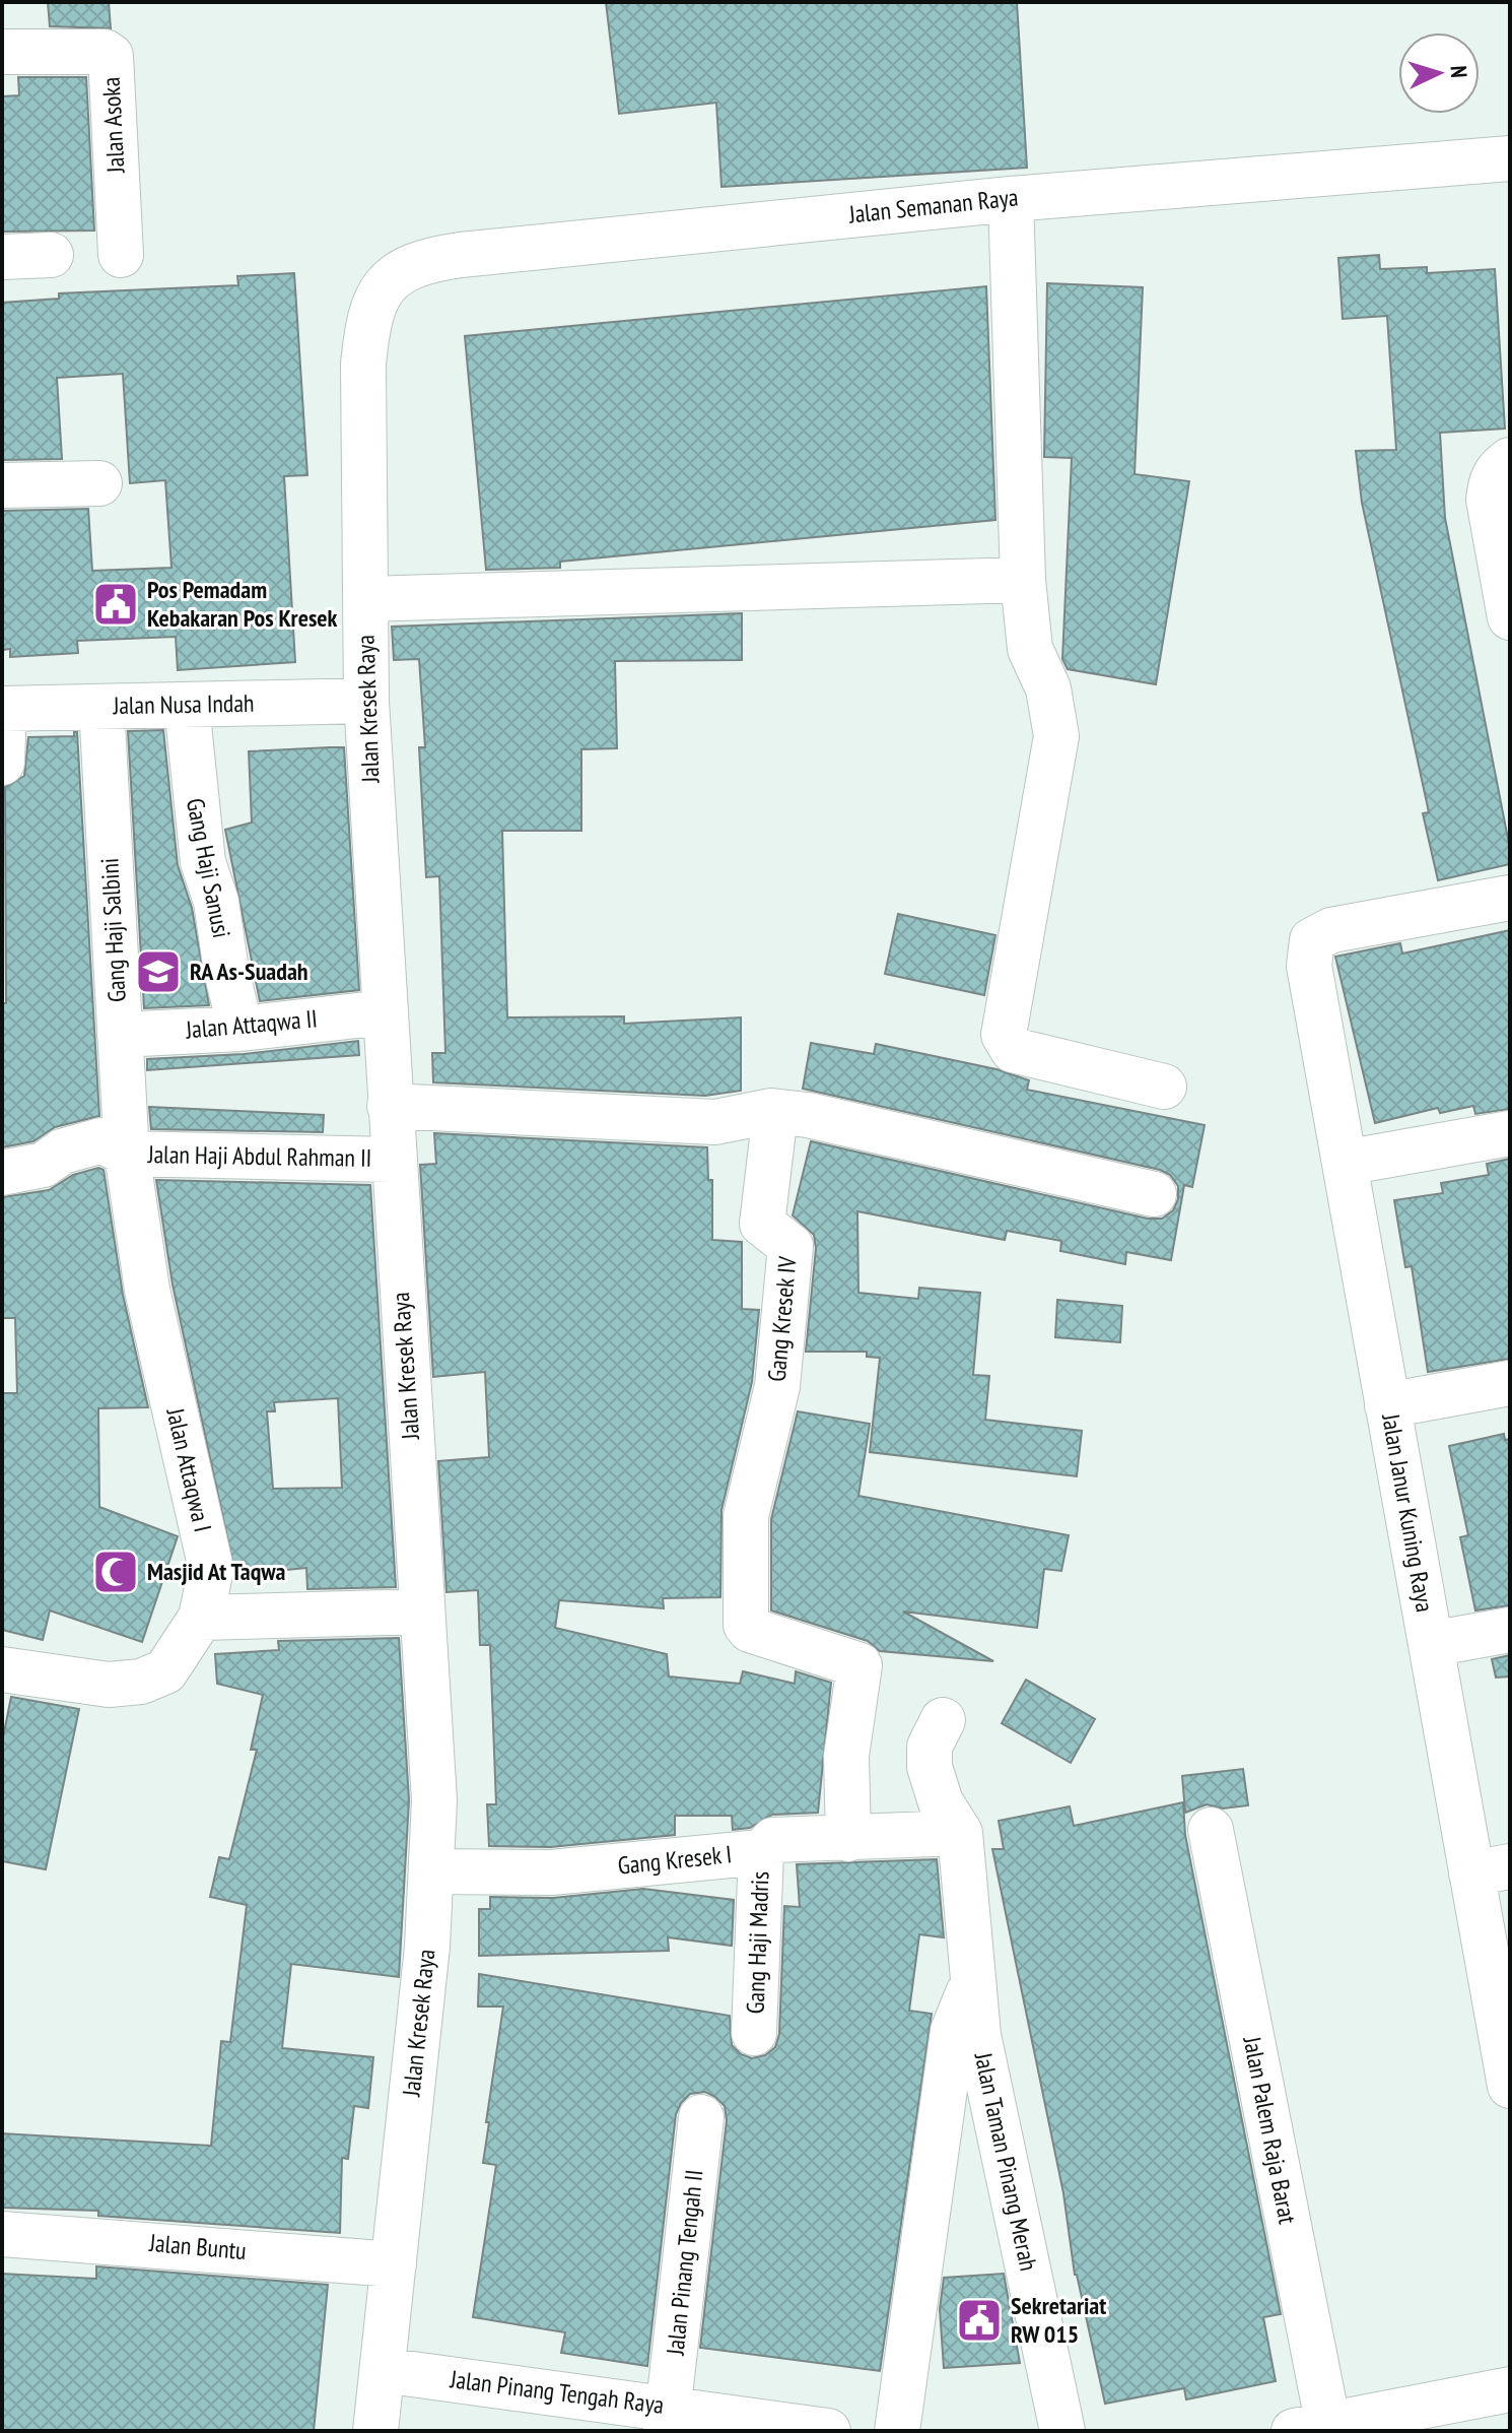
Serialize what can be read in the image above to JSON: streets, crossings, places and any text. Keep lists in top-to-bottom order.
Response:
{
  "streets": {
    "street": [
      "Jalan Asoka",
      "Jalan Semanan Raya",
      "Jalan Nusa Indah",
      "Jalan Kresek Raya",
      "Gang Haji Sanusi",
      "Gang Haji Salbini",
      "Jalan Attaqwa II",
      "Jalan Haji Abdul Rahman II",
      "Gang Kresek IV",
      "Jalan Attaqwa I",
      "Jalan Janur Kuning Raya",
      "Gang Kresek I",
      "Gang Haji Madris",
      "Jalan Palem Raja Barat",
      "Jalan Taman Pinang Merah",
      "Jalan Buntu",
      "Jalan Pinang Tengah II",
      "Jalan Pinang Tengah Raya"
    ]
  },
  "crossings": [
    ["Jalan Semanan Raya", "Jalan Kresek Raya"],
    ["Jalan Nusa Indah", "Jalan Kresek Raya"],
    ["Jalan Nusa Indah", "Gang Haji Sanusi"],
    ["Jalan Nusa Indah", "Gang Haji Salbini"],
    ["Jalan Kresek Raya", "Jalan Attaqwa II"],
    ["Jalan Kresek Raya", "Jalan Haji Abdul Rahman II"],
    ["Jalan Kresek Raya", "Gang Kresek I"],
    ["Jalan Kresek Raya", "Jalan Buntu"],
    ["Jalan Kresek Raya", "Jalan Pinang Tengah Raya"],
    ["Gang Haji Sanusi", "Jalan Attaqwa II"],
    ["Gang Haji Salbini", "Jalan Attaqwa II"],
    ["Gang Haji Salbini", "Jalan Haji Abdul Rahman II"],
    ["Gang Haji Salbini", "Jalan Attaqwa I"],
    ["Jalan Haji Abdul Rahman II", "Jalan Attaqwa I"],
    ["Gang Kresek IV", "Gang Kresek I"],
    ["Gang Kresek I", "Gang Haji Madris"],
    ["Gang Kresek I", "Jalan Taman Pinang Merah"],
    ["Jalan Pinang Tengah II", "Jalan Pinang Tengah Raya"]
  ],
  "places": {
    "public building": ["Pos Pemadam Kebakaran Pos Kresek", "Sekretariat RW 015"],
    "school or university": ["RA As-Suadah"],
    "mosque": ["Masjid At Taqwa"]
  },
  "north": "right"
}
